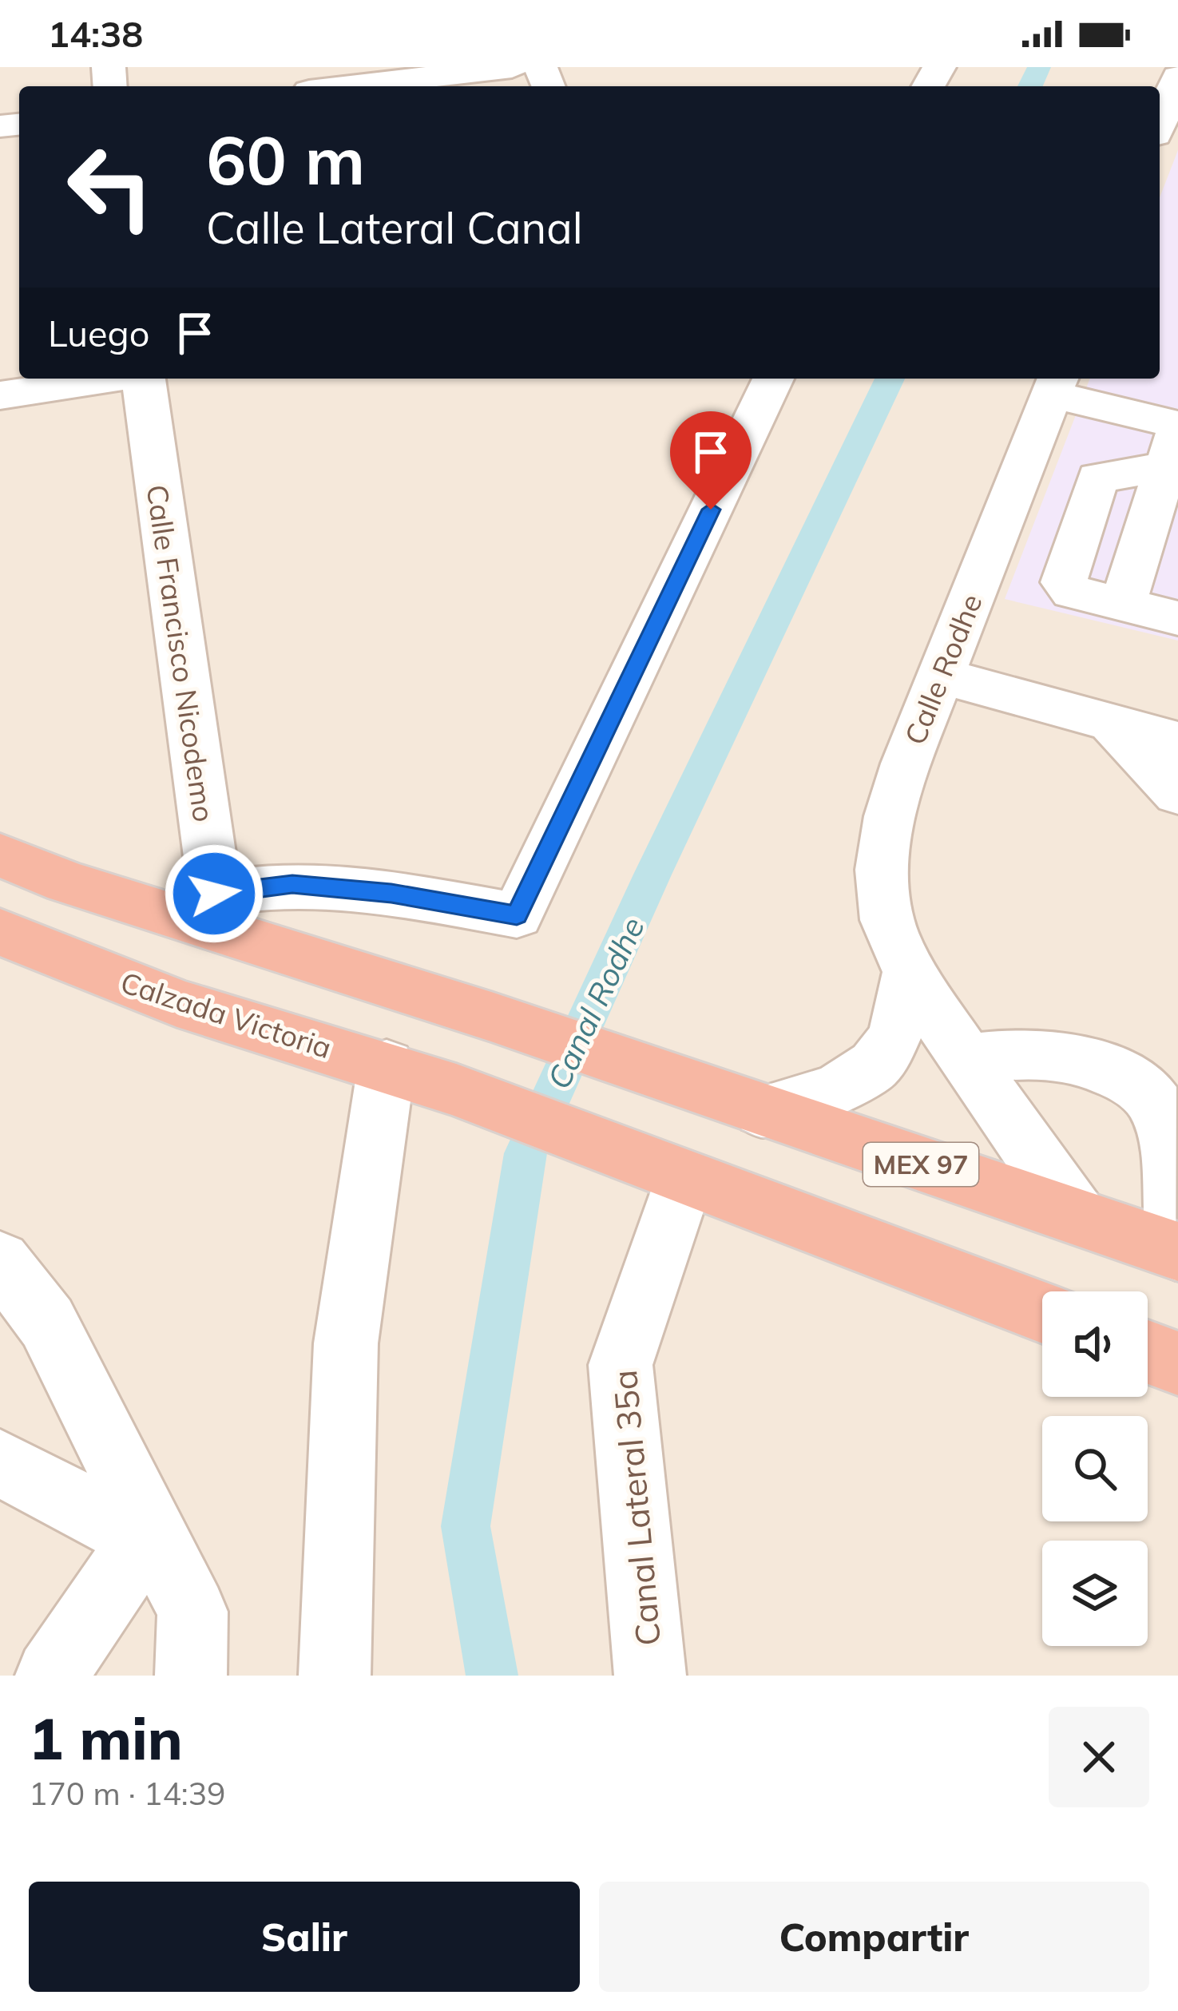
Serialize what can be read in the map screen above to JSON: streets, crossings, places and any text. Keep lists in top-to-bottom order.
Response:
{
  "streets": {
    "highway": ["Calzada Victoria", "MEX 97"],
    "street": ["Calle Francisco Nicodemo", "Calle Rodhe", "Canal Lateral 35a"]
  },
  "crossings": [
    ["Calle Francisco Nicodemo", "MEX 97"],
    ["Calle Rodhe", "MEX 97"],
    ["Calzada Victoria", "Canal Lateral 35a"]
  ],
  "water": ["Canal Rodhe"],
  "page": {
    "status": "14:38",
    "turn": ["60 m", "Calle Lateral Canal"],
    "then": "Luego",
    "heading": ["1 min", "170 m · 14:39"],
    "buttons": ["Salir", "Compartir"]
  }
}
